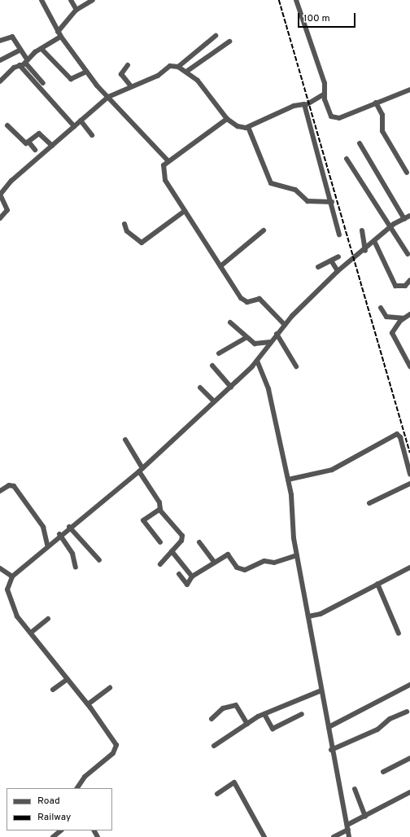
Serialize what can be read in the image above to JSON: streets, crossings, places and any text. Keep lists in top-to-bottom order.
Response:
{
  "legend": ["Road", "Railway"],
  "scale_bar": "100 m"
}
